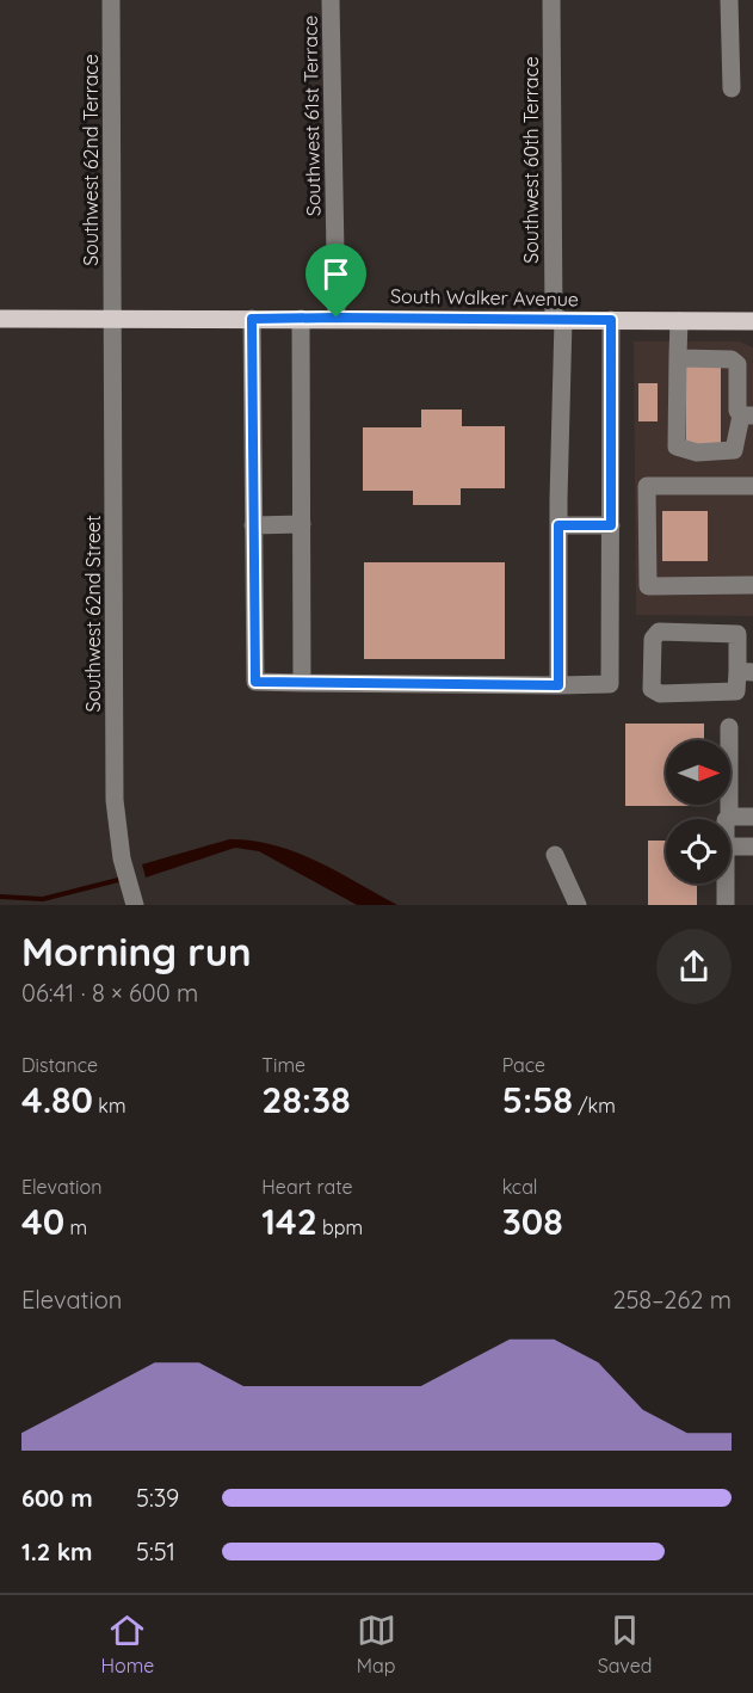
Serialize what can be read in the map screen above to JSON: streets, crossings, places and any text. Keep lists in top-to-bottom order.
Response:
{
  "streets": {
    "main road": ["South Walker Avenue"],
    "street": [
      "Southwest 61st Terrace",
      "Southwest 62nd Terrace",
      "Southwest 60th Terrace",
      "Southwest 62nd Street"
    ]
  },
  "crossings": [
    ["Southwest 61st Terrace", "South Walker Avenue"],
    ["Southwest 62nd Terrace", "South Walker Avenue"],
    ["Southwest 62nd Terrace", "Southwest 62nd Street"],
    ["Southwest 60th Terrace", "South Walker Avenue"],
    ["South Walker Avenue", "Southwest 62nd Street"]
  ],
  "north": "right",
  "page": {
    "heading": ["Morning run", "06:41 · 8 × 600 m"],
    "stats": [
      ["Distance", "4.80 km"],
      ["Time", "28:38"],
      ["Pace", "5:58 /km"],
      ["Elevation", "40 m"],
      ["Heart rate", "142 bpm"],
      ["kcal", "308"]
    ],
    "chart": ["Elevation", "258–262 m"],
    "list": [
      {
        "name": "600 m",
        "note": "5:39"
      },
      {
        "name": "1.2 km",
        "note": "5:51"
      }
    ],
    "tabs": ["Home", "Map", "Saved"]
  }
}
